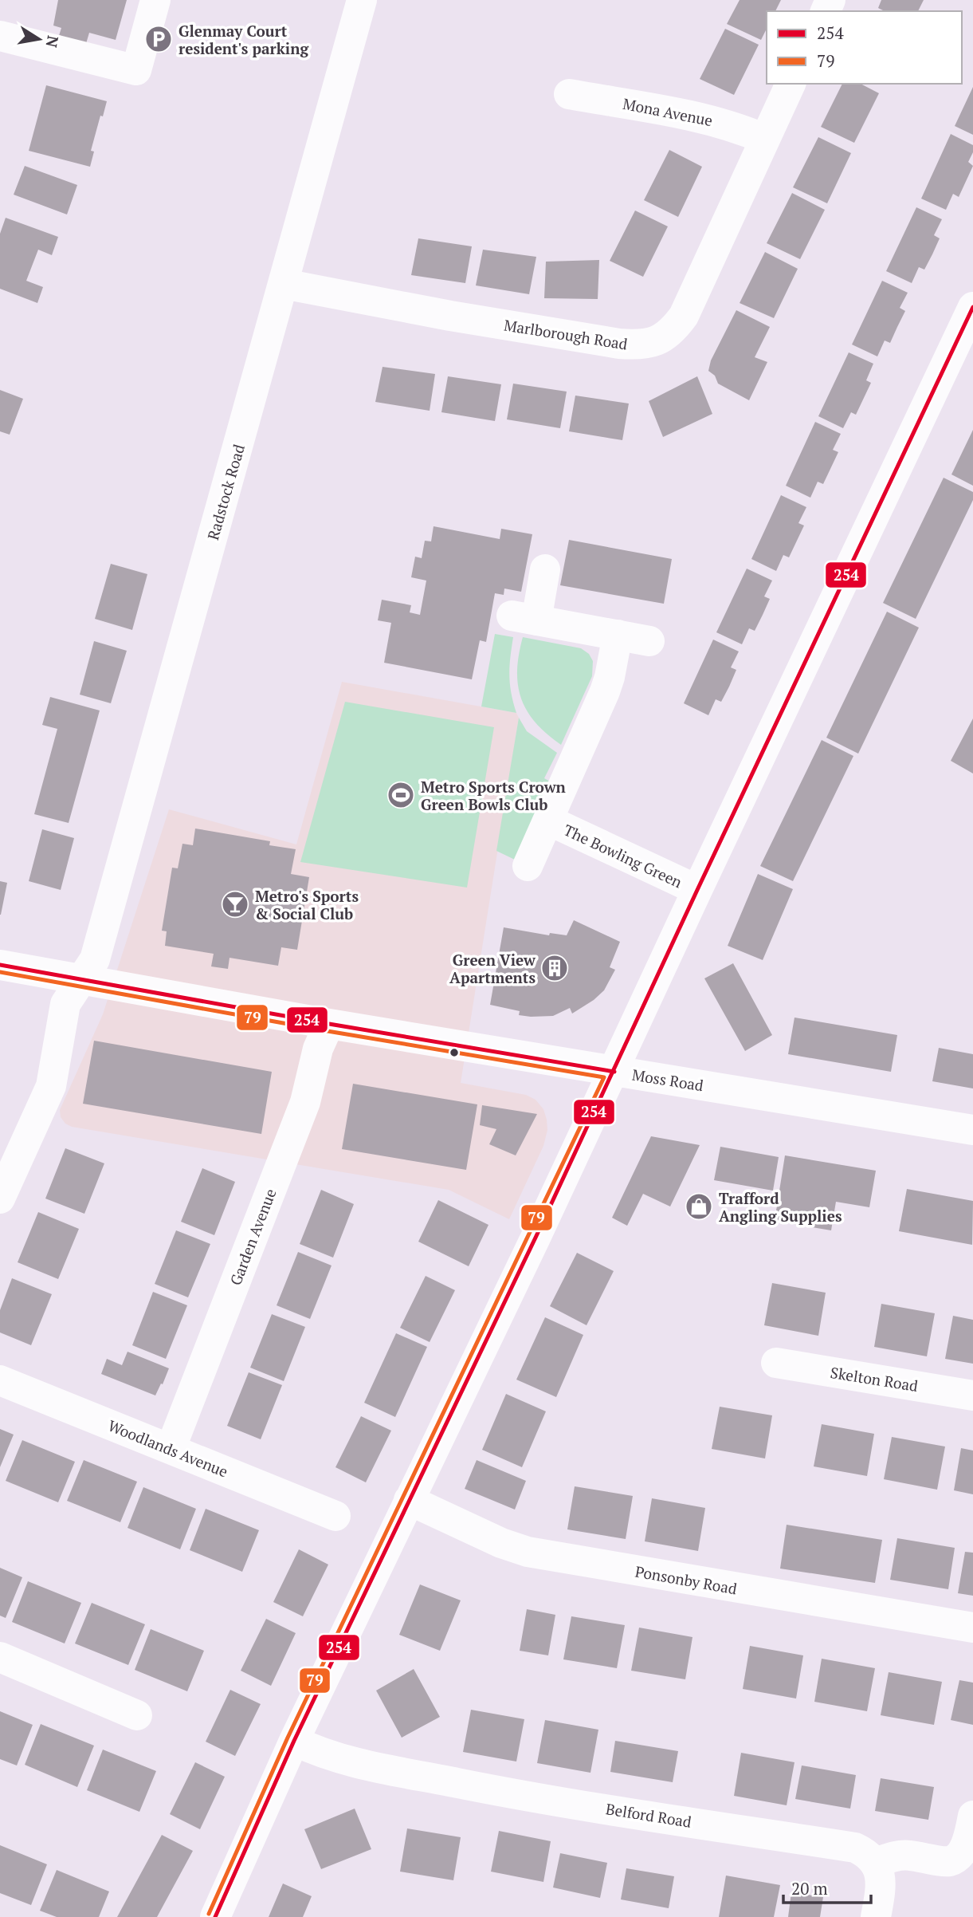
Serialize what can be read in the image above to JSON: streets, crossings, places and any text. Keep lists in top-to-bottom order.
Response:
{
  "streets": {
    "street": [
      "Mona Avenue",
      "Marlborough Road",
      "Radstock Road",
      "The Bowling Green",
      "Moss Road",
      "Garden Avenue",
      "Skelton Road",
      "Woodlands Avenue",
      "Ponsonby Road",
      "Belford Road"
    ]
  },
  "crossings": [
    ["Mona Avenue", "Marlborough Road"],
    ["Marlborough Road", "Radstock Road"],
    ["Radstock Road", "Moss Road"],
    ["Moss Road", "Garden Avenue"],
    ["Garden Avenue", "Woodlands Avenue"]
  ],
  "places": {
    "parking": ["Glenmay Court resident's parking"],
    "sports": ["Metro Sports Crown Green Bowls Club"],
    "bar": ["Metro's Sports & Social Club"],
    "building": ["Green View Apartments"],
    "shop": ["Trafford Angling Supplies"]
  },
  "lines": ["transit line 254", "transit line 79"],
  "legend": ["254", "79"],
  "scale_bar": "20 m",
  "north": "right"
}
